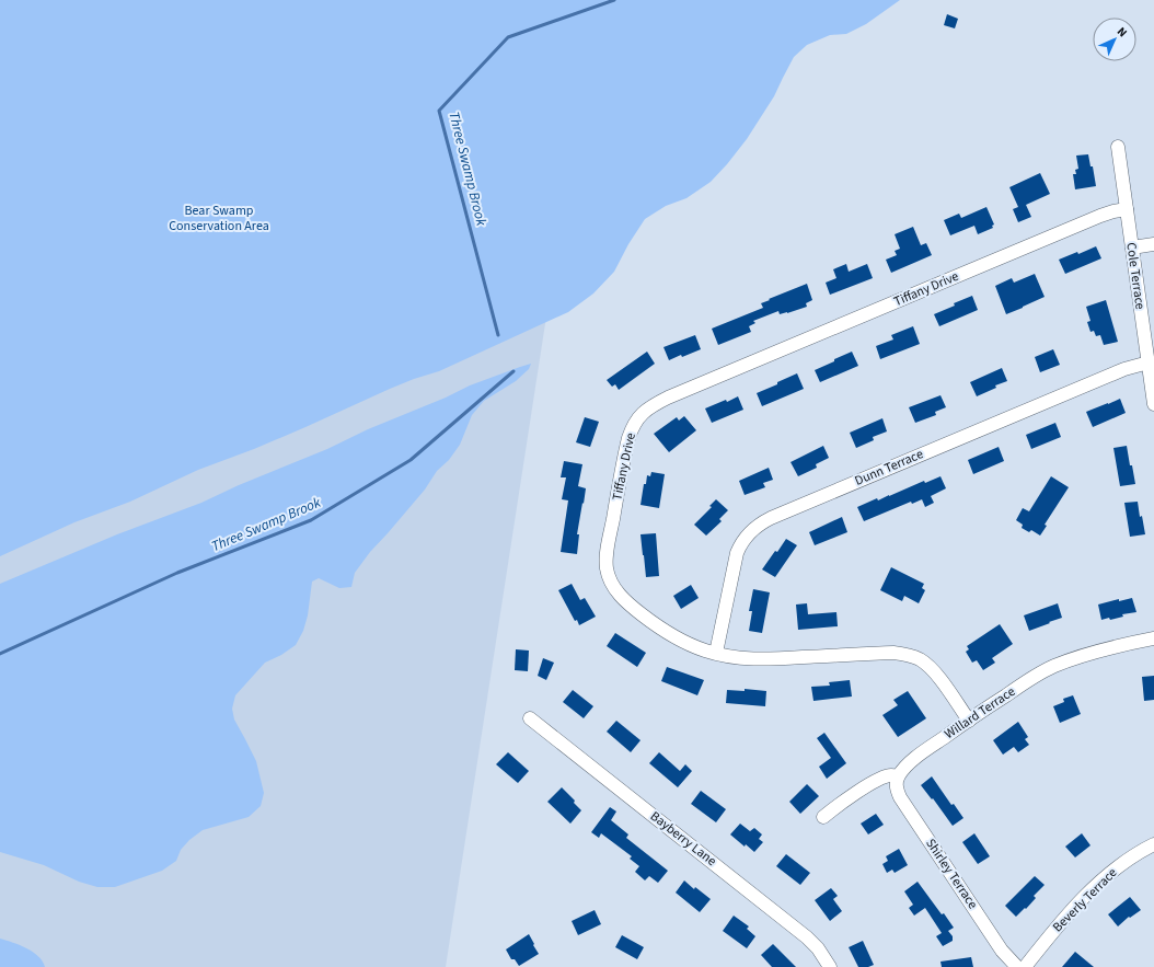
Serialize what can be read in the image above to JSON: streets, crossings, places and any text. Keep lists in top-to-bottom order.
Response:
{
  "streets": {
    "street": [
      "Cole Terrace",
      "Tiffany Drive",
      "Dunn Terrace",
      "Willard Terrace",
      "Bayberry Lane",
      "Shirley Terrace",
      "Beverly Terrace"
    ]
  },
  "crossings": [
    ["Cole Terrace", "Tiffany Drive"],
    ["Cole Terrace", "Dunn Terrace"],
    ["Tiffany Drive", "Dunn Terrace"],
    ["Tiffany Drive", "Willard Terrace"],
    ["Willard Terrace", "Shirley Terrace"]
  ],
  "water": ["Three Swamp Brook"],
  "parks": ["Bear Swamp Conservation Area"],
  "north": "top right"
}
